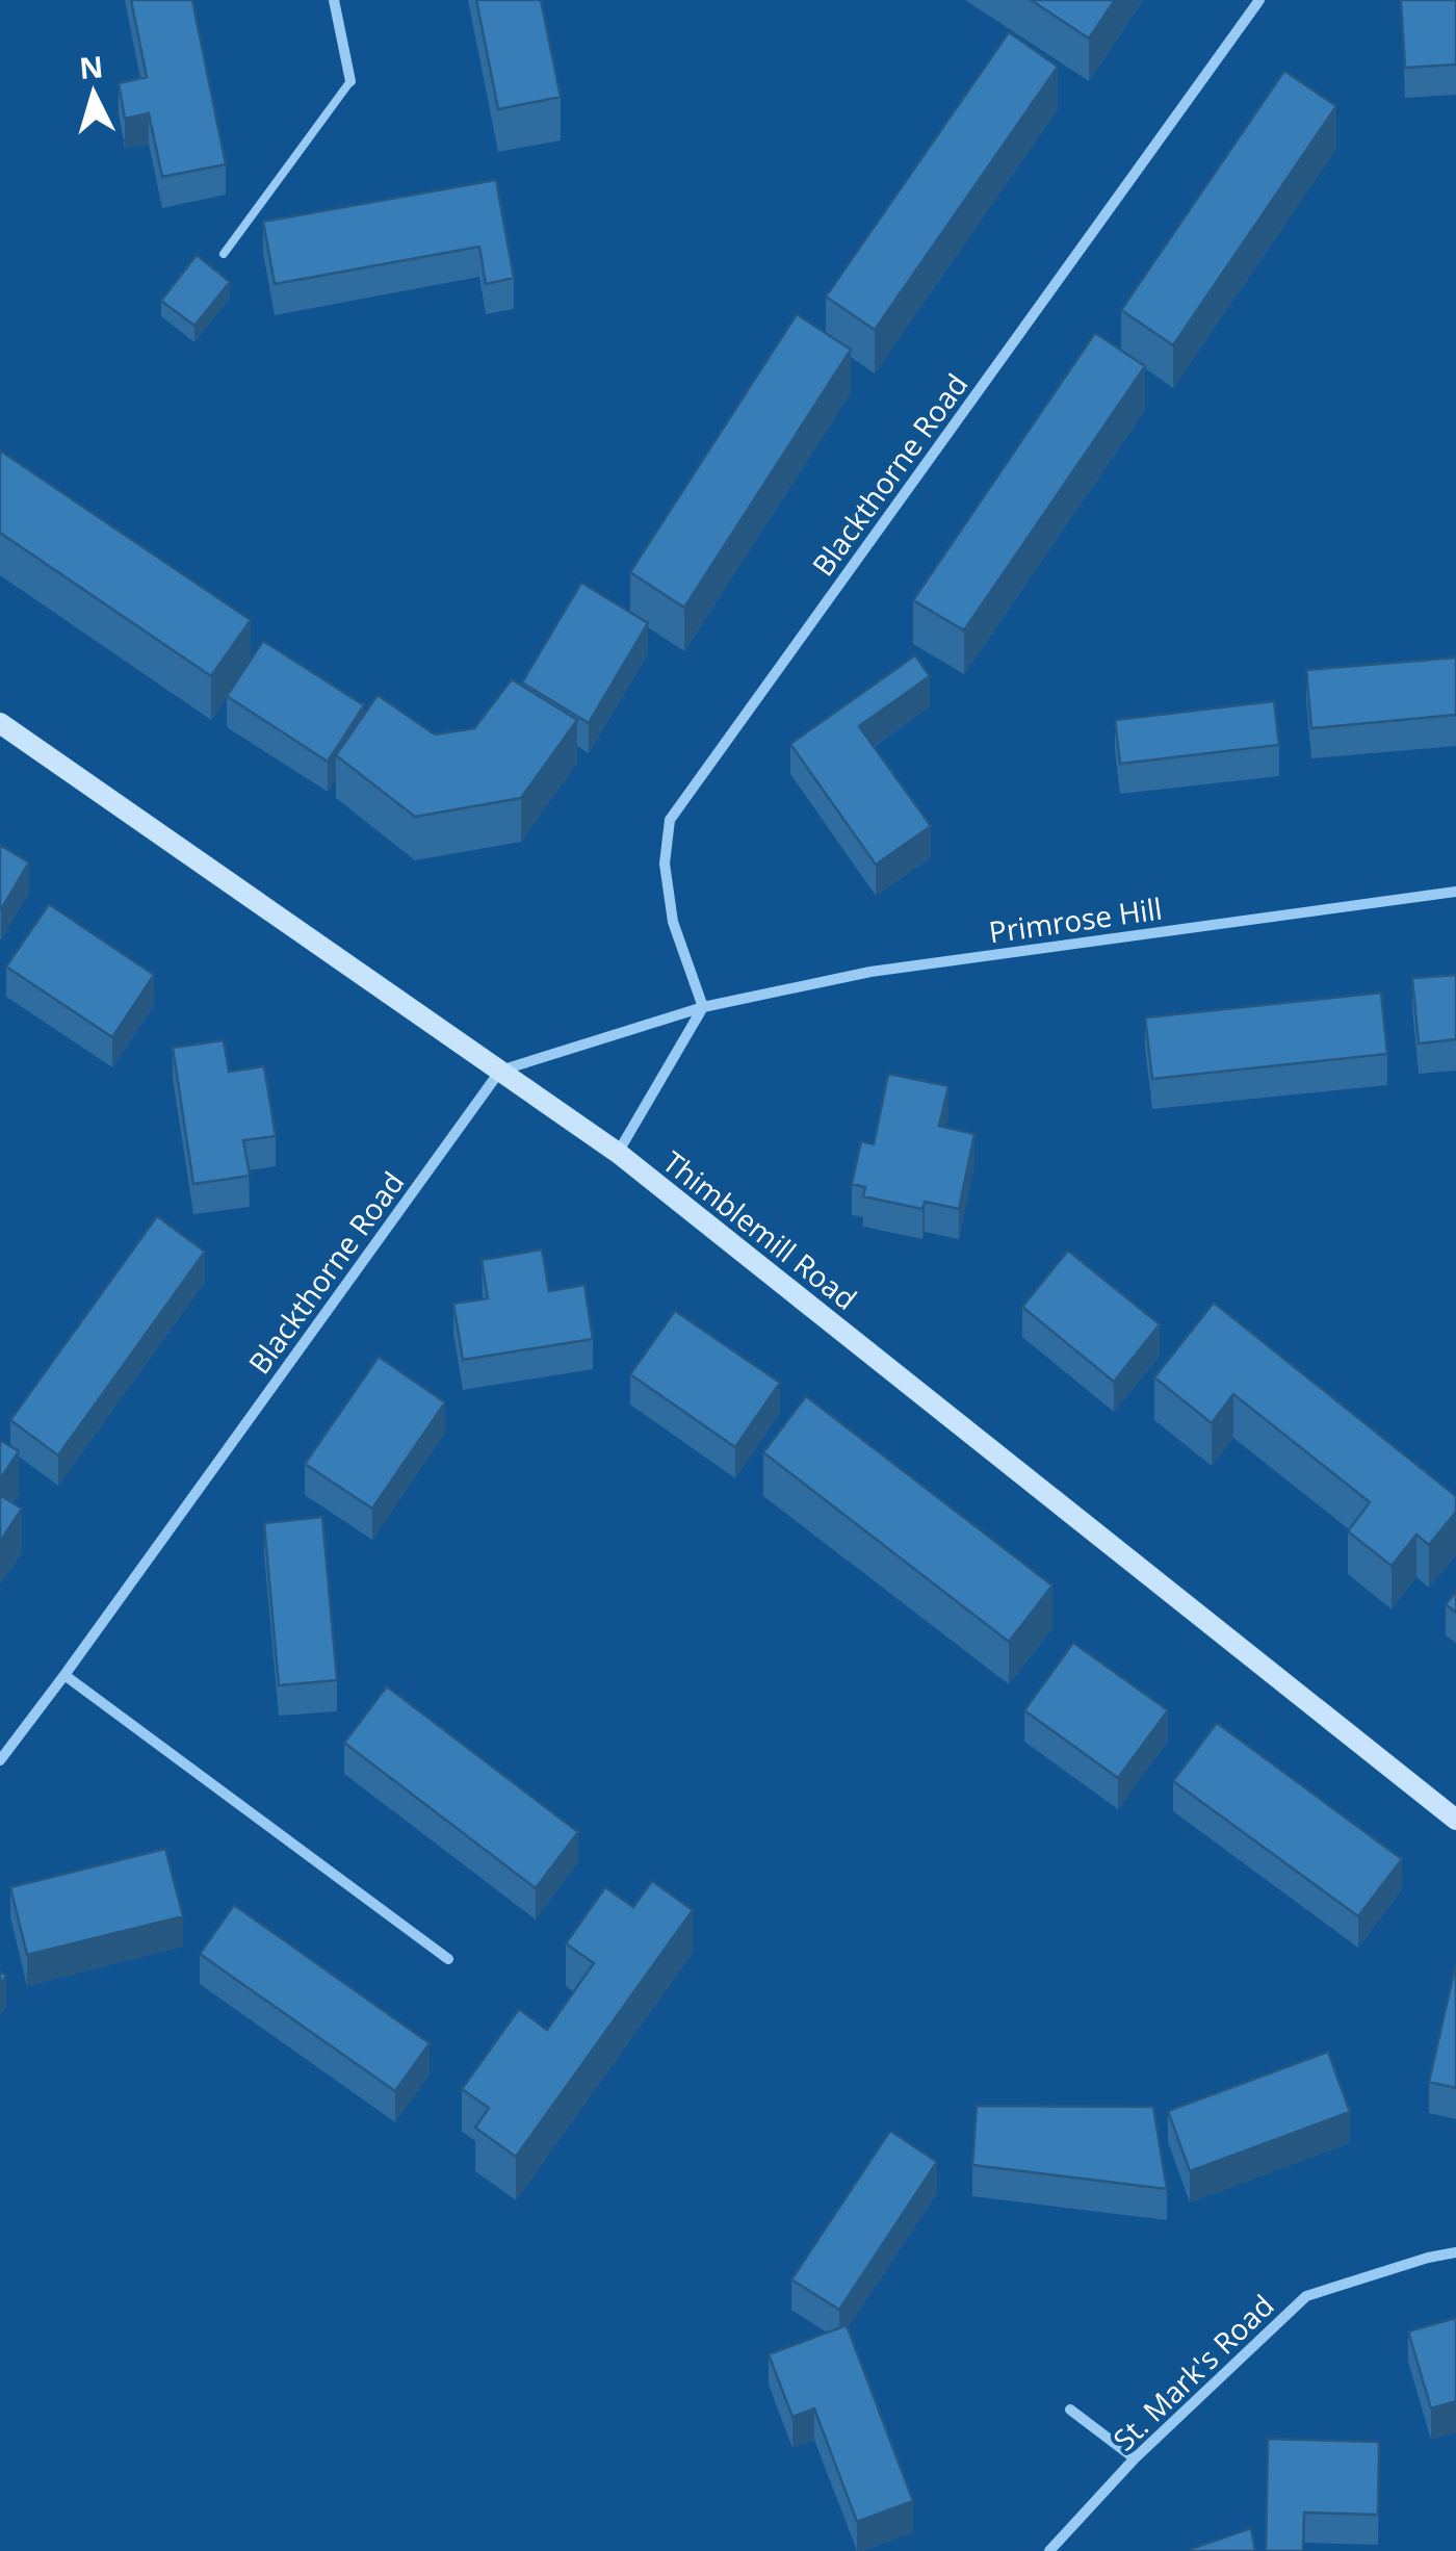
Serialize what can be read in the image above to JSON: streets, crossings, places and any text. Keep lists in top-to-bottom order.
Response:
{
  "streets": {
    "main road": ["Thimblemill Road"],
    "street": ["Blackthorne Road", "Primrose Hill", "St. Mark's Road"]
  },
  "crossings": [
    ["Blackthorne Road", "Primrose Hill"],
    ["Blackthorne Road", "Thimblemill Road"]
  ],
  "north": "top"
}
